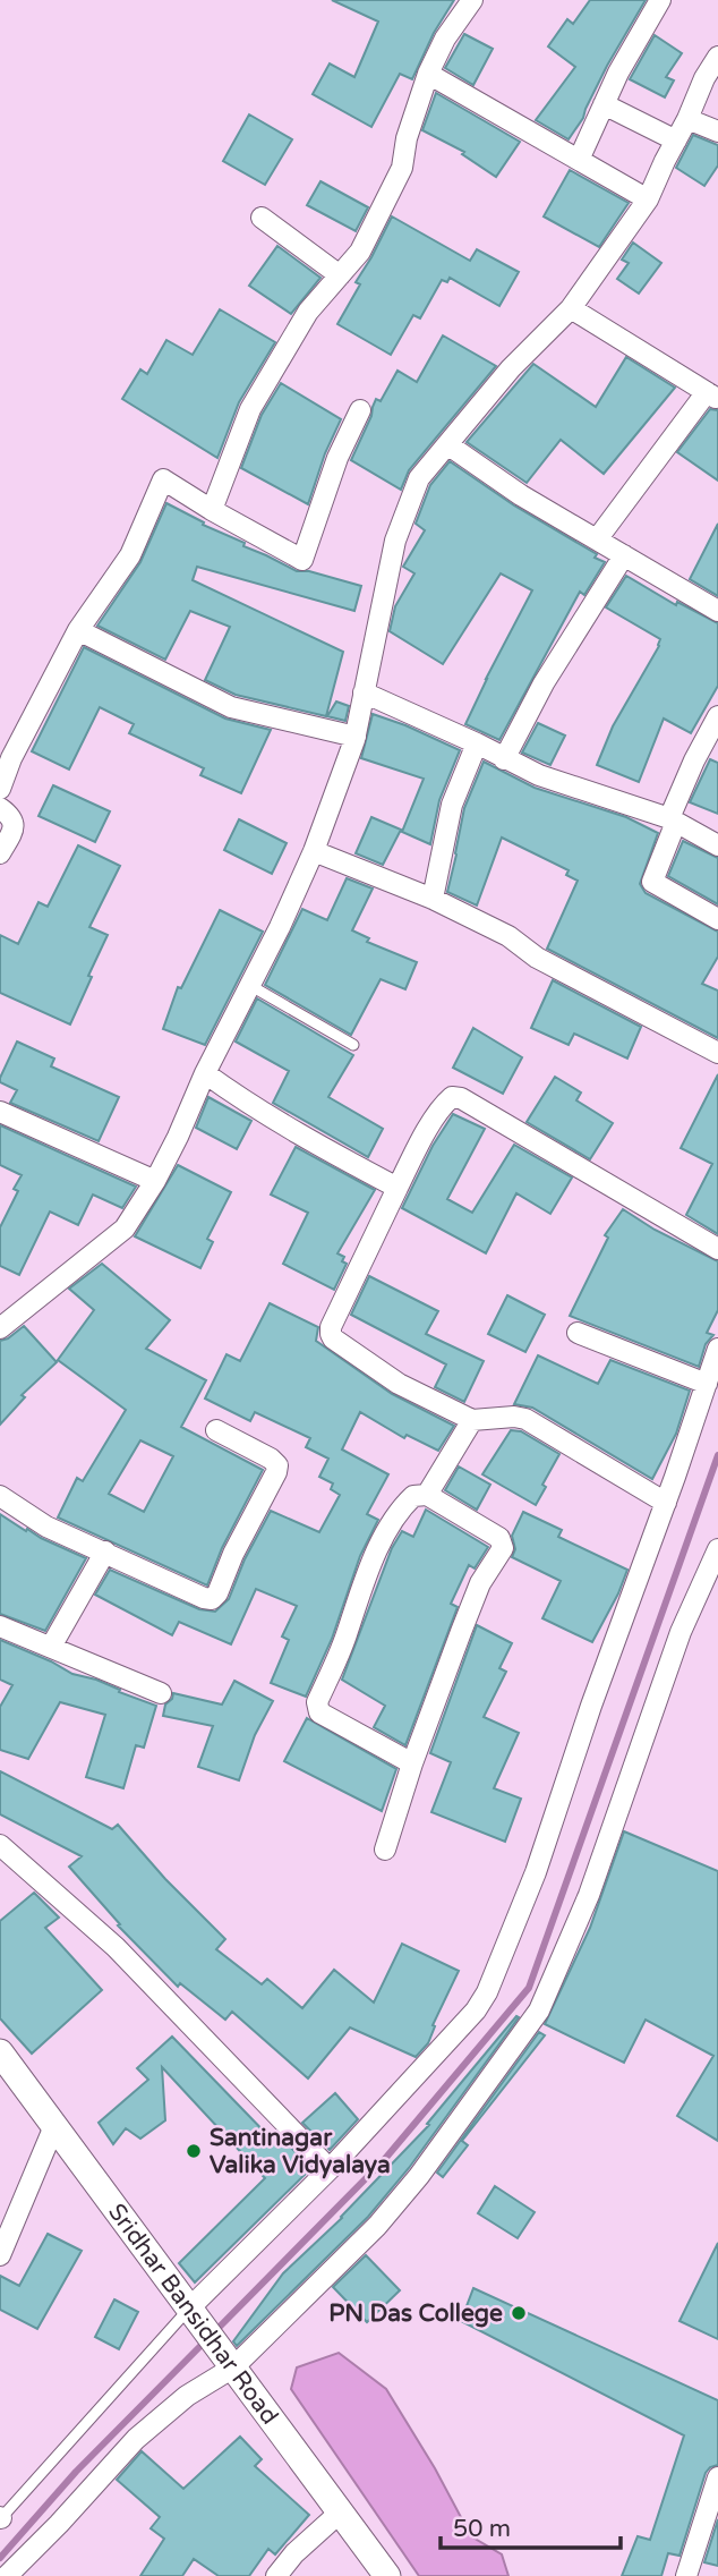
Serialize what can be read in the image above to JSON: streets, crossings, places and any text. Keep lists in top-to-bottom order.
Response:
{
  "streets": {
    "street": ["Sridhar Bansidhar Road"]
  },
  "places": ["Santinagar Valika Vidyalaya", "PN Das College"],
  "scale_bar": "50 m"
}
